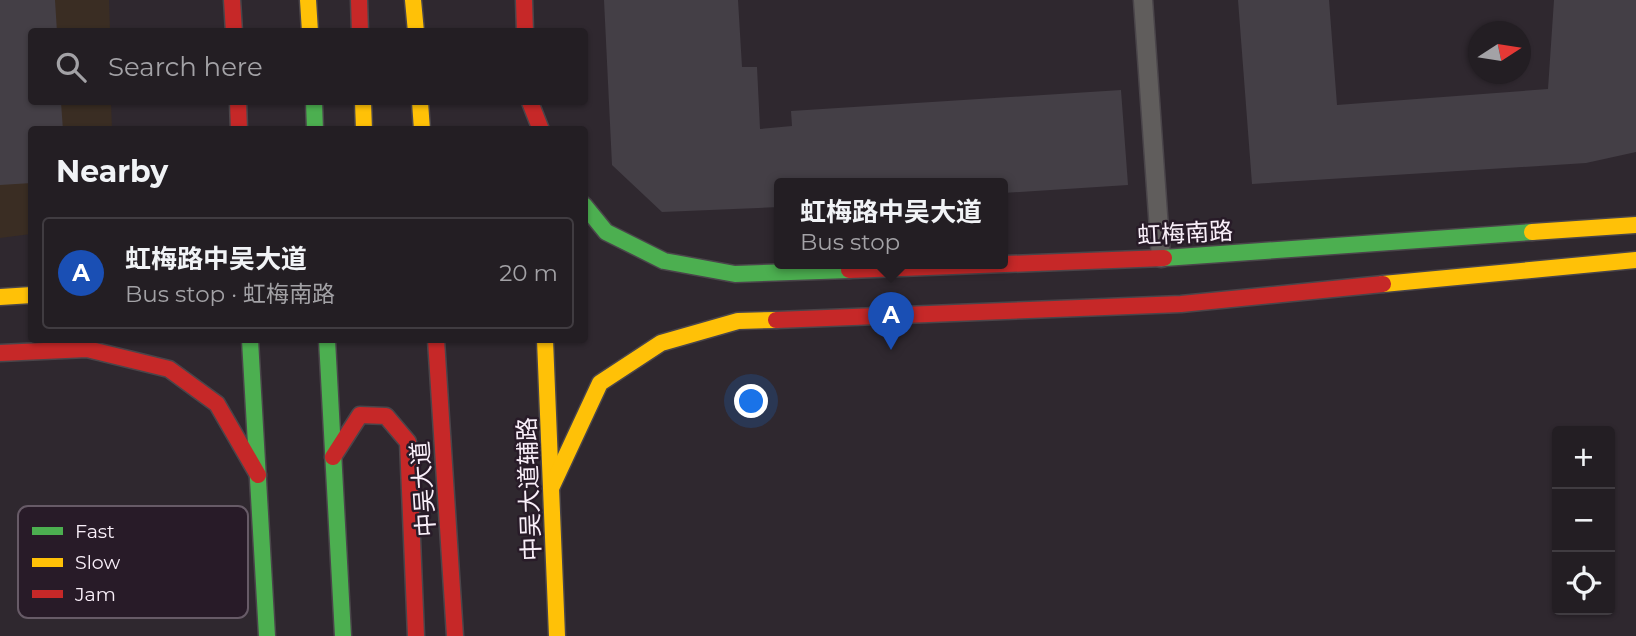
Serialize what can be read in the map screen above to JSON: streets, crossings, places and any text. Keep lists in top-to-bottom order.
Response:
{
  "streets": {
    "main road": ["虹梅南路", "中吴大道", "中吴大道辅路"]
  },
  "legend": ["Fast", "Slow", "Jam"],
  "north": "right",
  "page": {
    "search": "Search here",
    "heading": "Nearby",
    "popup": ["虹梅路中吴大道", "Bus stop"],
    "list": [
      {
        "mark": "A",
        "name": "虹梅路中吴大道",
        "note": "Bus stop · 虹梅南路",
        "value": "20 m"
      }
    ],
    "pins": "A",
    "map_buttons": ["+", "−"]
  }
}
